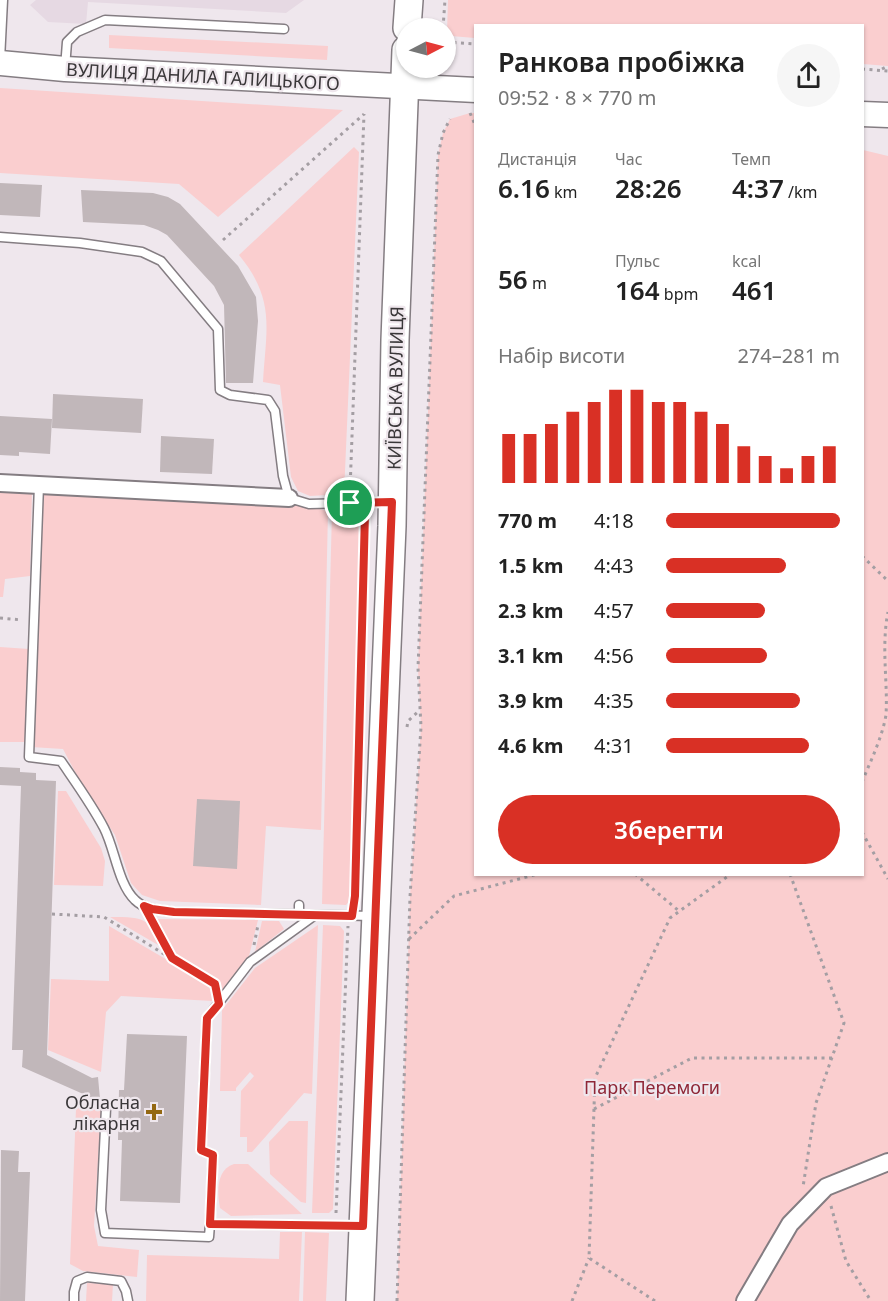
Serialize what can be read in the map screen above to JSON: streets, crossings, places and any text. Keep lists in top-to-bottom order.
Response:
{
  "streets": {
    "main road": ["ВУЛИЦЯ ДАНИЛА ГАЛИЦЬКОГО", "КИЇВСЬКА ВУЛИЦЯ"]
  },
  "crossings": [
    ["ВУЛИЦЯ ДАНИЛА ГАЛИЦЬКОГО", "КИЇВСЬКА ВУЛИЦЯ"]
  ],
  "parks": ["Парк Перемоги"],
  "places": {
    "health": ["Обласна лікарня"]
  },
  "north": "right",
  "page": {
    "heading": ["Ранкова пробіжка", "09:52 · 8 × 770 m"],
    "stats": [
      ["Дистанція", "6.16 km"],
      ["Час", "28:26"],
      ["Темп", "4:37 /km"],
      ["56 m"],
      ["Пульс", "164 bpm"],
      ["kcal", "461"]
    ],
    "chart": ["Набір висоти", "274–281 m"],
    "list": [
      {
        "name": "770 m",
        "note": "4:18"
      },
      {
        "name": "1.5 km",
        "note": "4:43"
      },
      {
        "name": "2.3 km",
        "note": "4:57"
      },
      {
        "name": "3.1 km",
        "note": "4:56"
      },
      {
        "name": "3.9 km",
        "note": "4:35"
      },
      {
        "name": "4.6 km",
        "note": "4:31"
      }
    ],
    "buttons": "Зберегти"
  }
}
